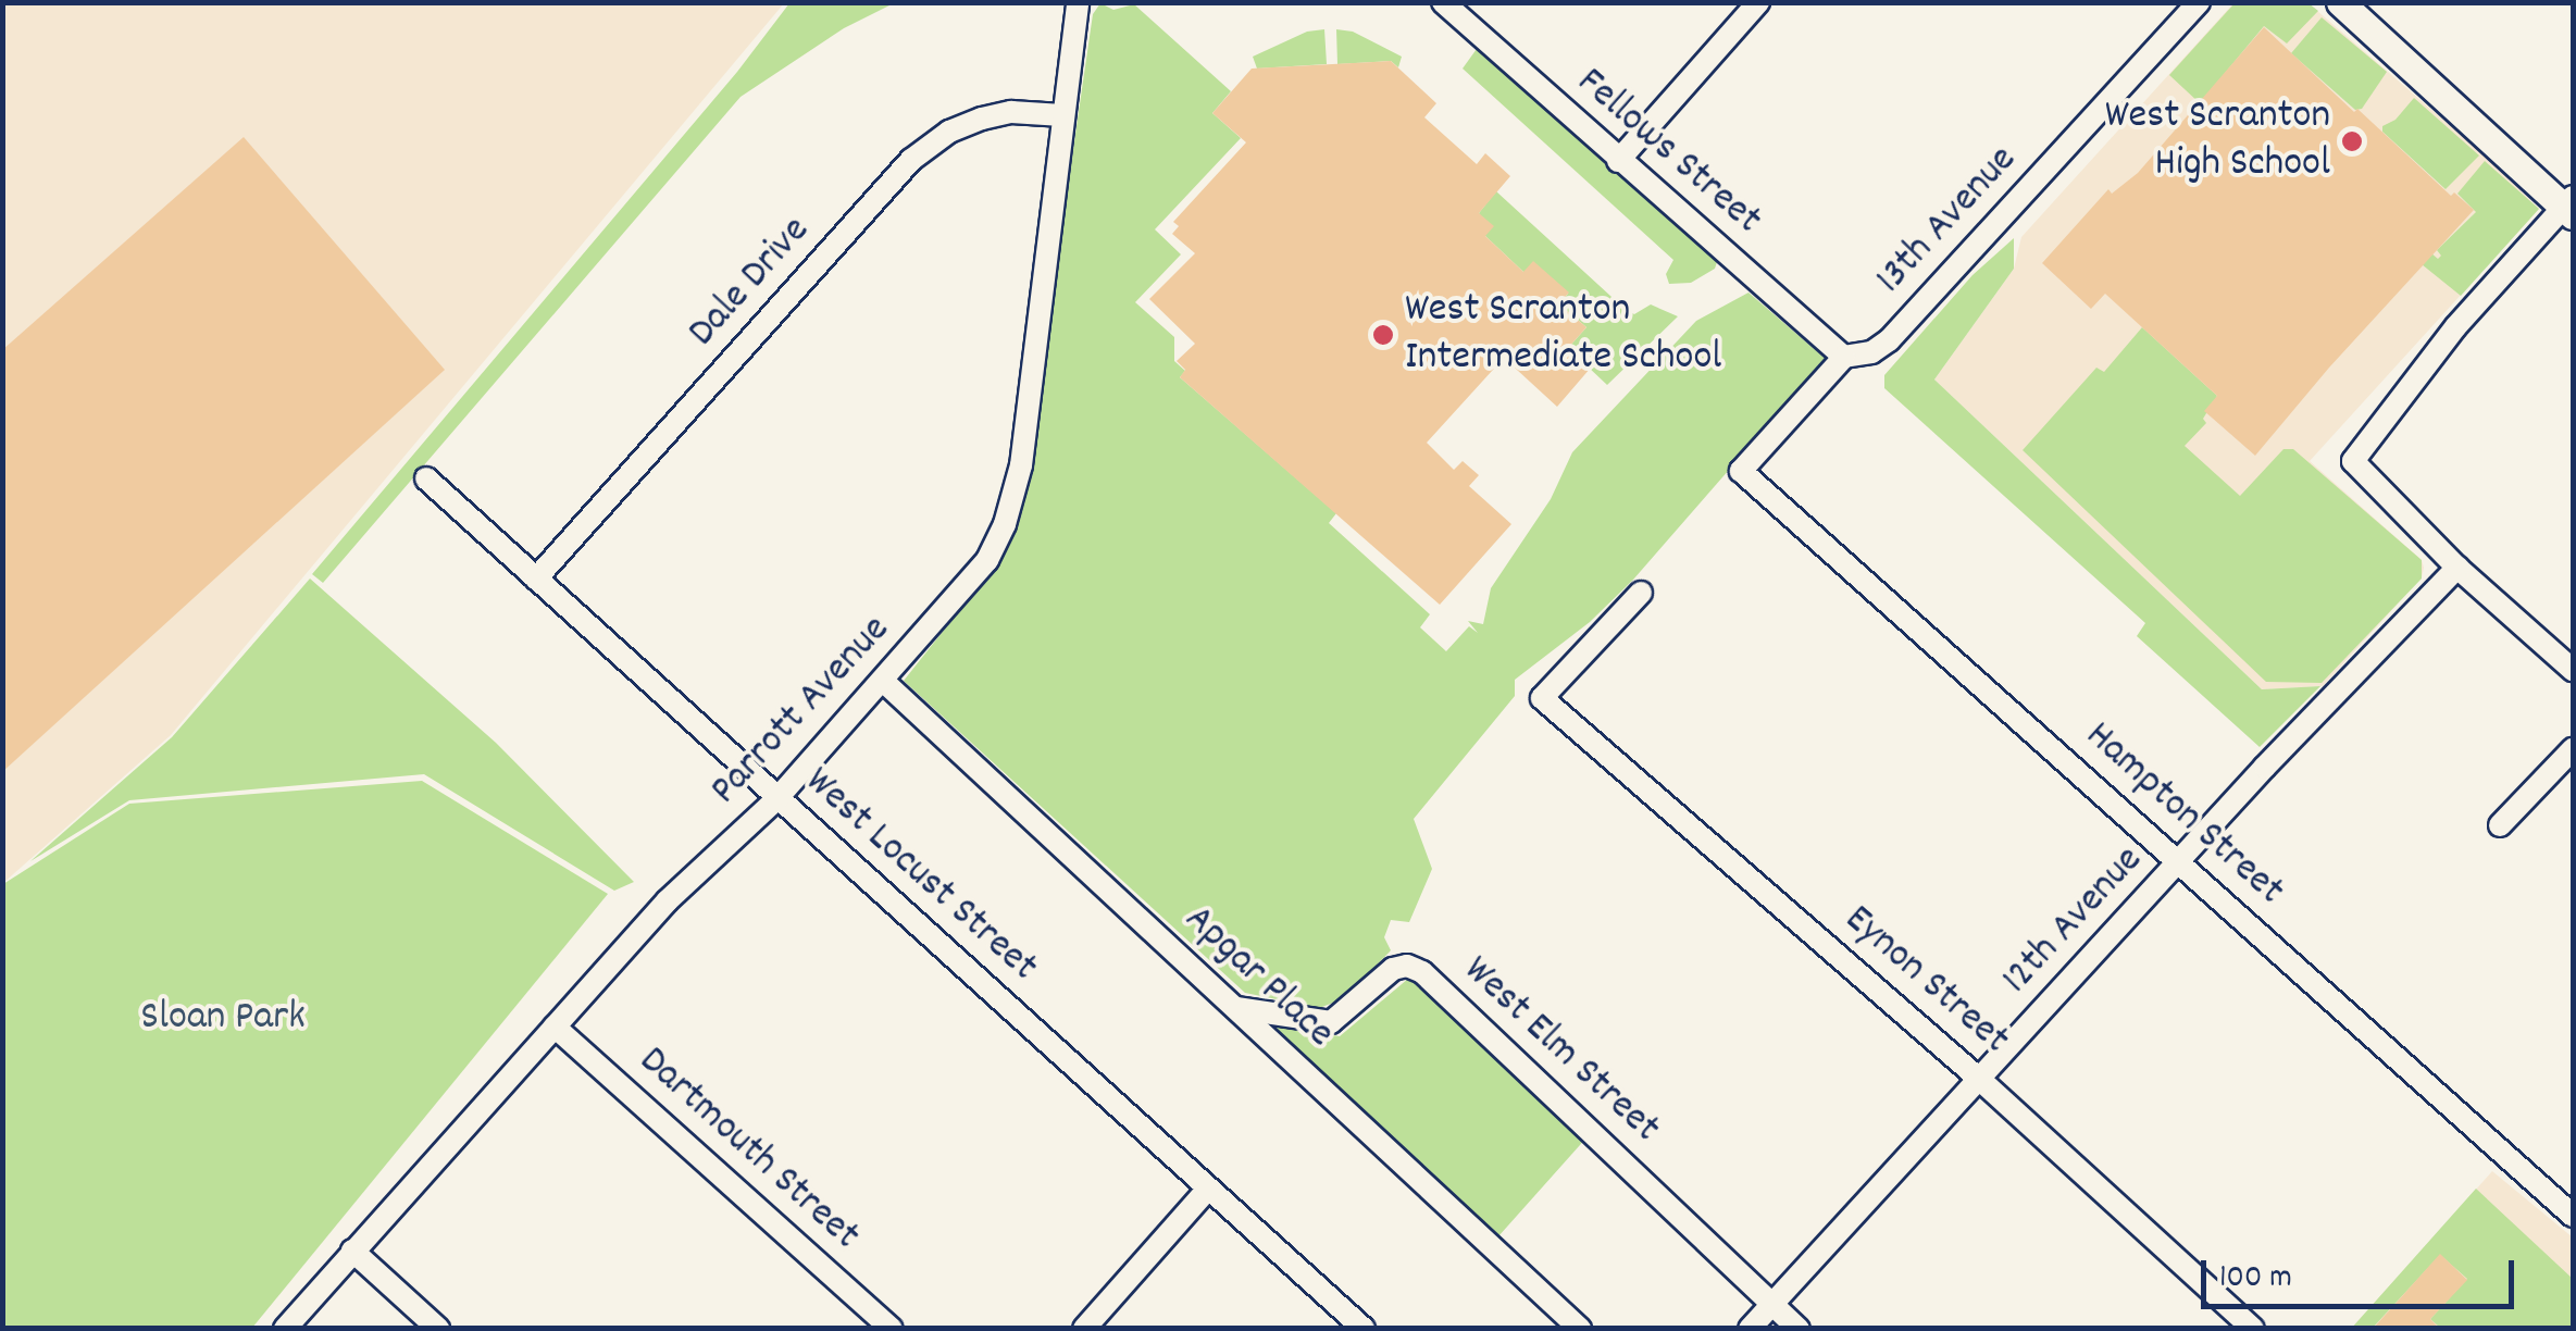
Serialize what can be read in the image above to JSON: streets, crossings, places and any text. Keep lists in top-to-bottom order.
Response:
{
  "streets": {
    "street": [
      "Fellows Street",
      "13th Avenue",
      "Dale Drive",
      "Parrott Avenue",
      "Hampton Street",
      "West Locust Street",
      "12th Avenue",
      "Apgar Place",
      "Eynon Street",
      "West Elm Street",
      "Dartmouth Street"
    ]
  },
  "crossings": [
    ["Fellows Street", "13th Avenue"],
    ["13th Avenue", "Hampton Street"],
    ["Dale Drive", "Parrott Avenue"],
    ["Dale Drive", "West Locust Street"],
    ["Parrott Avenue", "West Locust Street"],
    ["Parrott Avenue", "Apgar Place"],
    ["Parrott Avenue", "Dartmouth Street"],
    ["Hampton Street", "12th Avenue"],
    ["12th Avenue", "Eynon Street"],
    ["12th Avenue", "West Elm Street"],
    ["Apgar Place", "West Elm Street"]
  ],
  "parks": ["Sloan Park"],
  "places": ["West Scranton High School", "West Scranton Intermediate School"],
  "scale_bar": "100 m"
}
